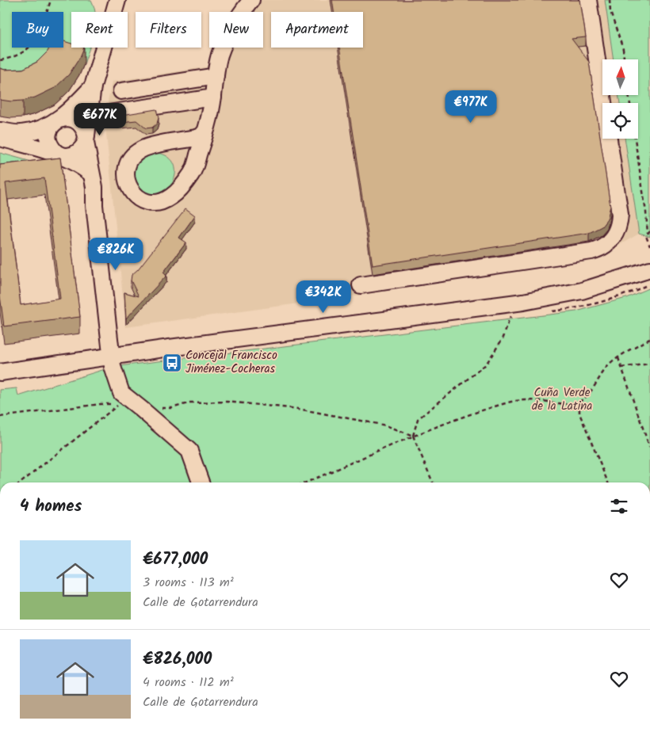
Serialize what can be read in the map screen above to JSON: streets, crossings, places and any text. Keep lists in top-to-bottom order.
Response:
{
  "parks": ["Cuña Verde de la Latina"],
  "places": {
    "bus stop": ["Concejal Francisco Jiménez-Cocheras"]
  },
  "north": "top",
  "page": {
    "chip": [
      "Buy",
      "Rent",
      "Filters",
      "New",
      "Apartment"
    ],
    "price": [
      "€977K",
      "€677K",
      "€826K",
      "€342K"
    ],
    "heading": "4 homes",
    "list": [
      {
        "name": "€677,000",
        "note": "3 rooms · 113 m² · Calle de Gotarrendura"
      },
      {
        "name": "€826,000",
        "note": "4 rooms · 112 m² · Calle de Gotarrendura"
      }
    ]
  }
}
